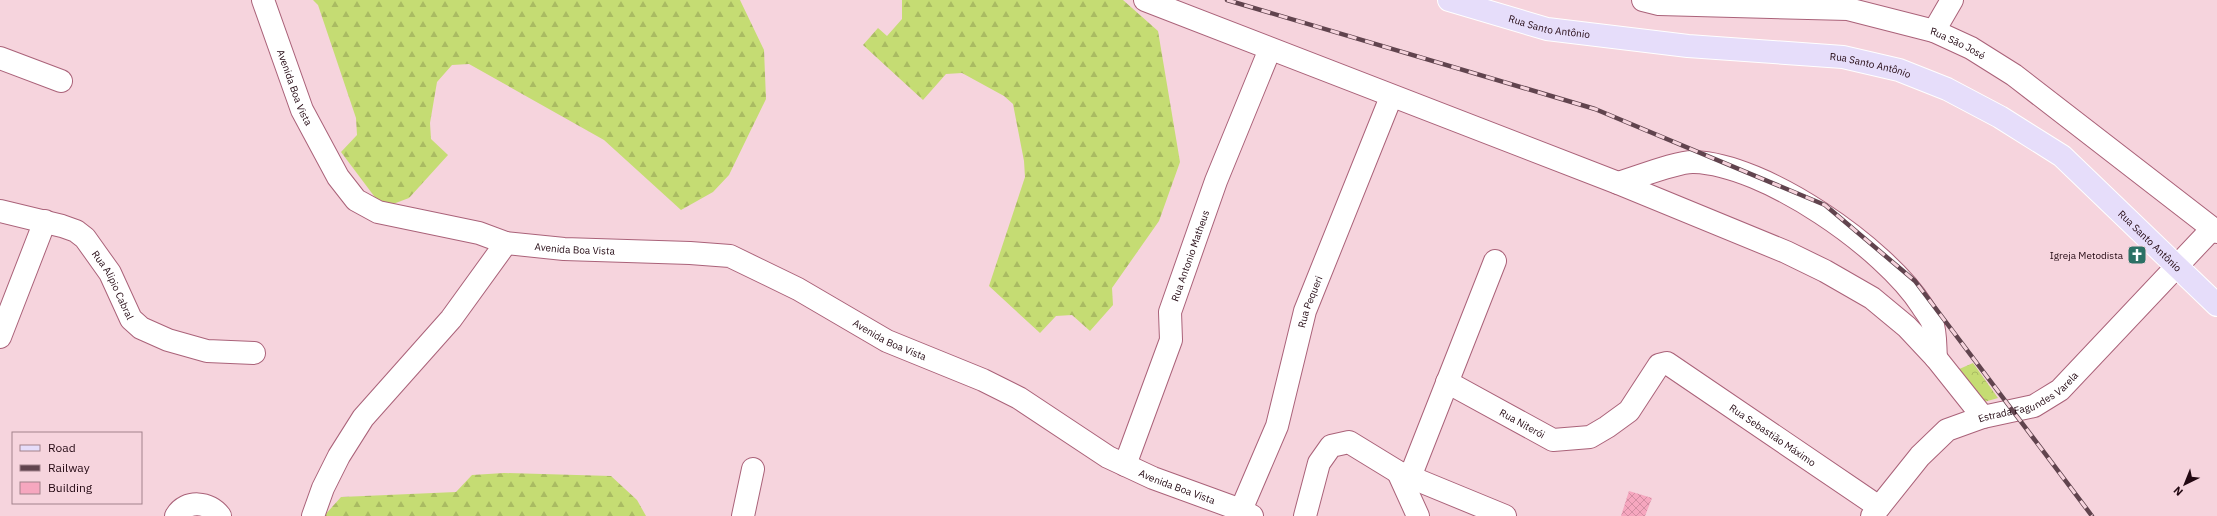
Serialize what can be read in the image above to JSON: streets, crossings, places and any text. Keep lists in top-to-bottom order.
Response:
{
  "streets": {
    "main road": ["Rua Santo Antônio"],
    "street": [
      "Rua São José",
      "Avenida Boa Vista",
      "Rua Antonio Matheus",
      "Rua Alipio Cabral",
      "Rua Pequeri",
      "Estrada Fagundes Varela",
      "Rua Niterói",
      "Rua Sebastião Máximo"
    ]
  },
  "crossings": [
    ["Rua Santo Antônio", "Estrada Fagundes Varela"],
    ["Rua São José", "Estrada Fagundes Varela"],
    ["Avenida Boa Vista", "Rua Antonio Matheus"],
    ["Avenida Boa Vista", "Rua Pequeri"],
    ["Estrada Fagundes Varela", "Rua Sebastião Máximo"],
    ["Rua Niterói", "Rua Sebastião Máximo"]
  ],
  "places": {
    "church": ["Igreja Metodista"]
  },
  "legend": ["Road", "Railway", "Building"],
  "north": "bottom left"
}
